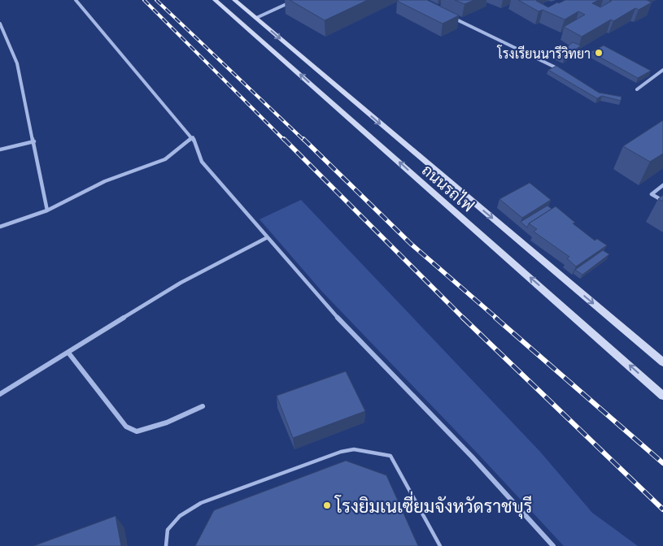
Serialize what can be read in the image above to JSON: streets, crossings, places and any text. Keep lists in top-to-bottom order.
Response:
{
  "streets": {
    "street": ["ถนนรถไฟ"]
  },
  "places": ["โรงเรียนนารีวิทยา", "โรงยิมเนเซี่ยมจังหวัดราชบุรี"]
}
